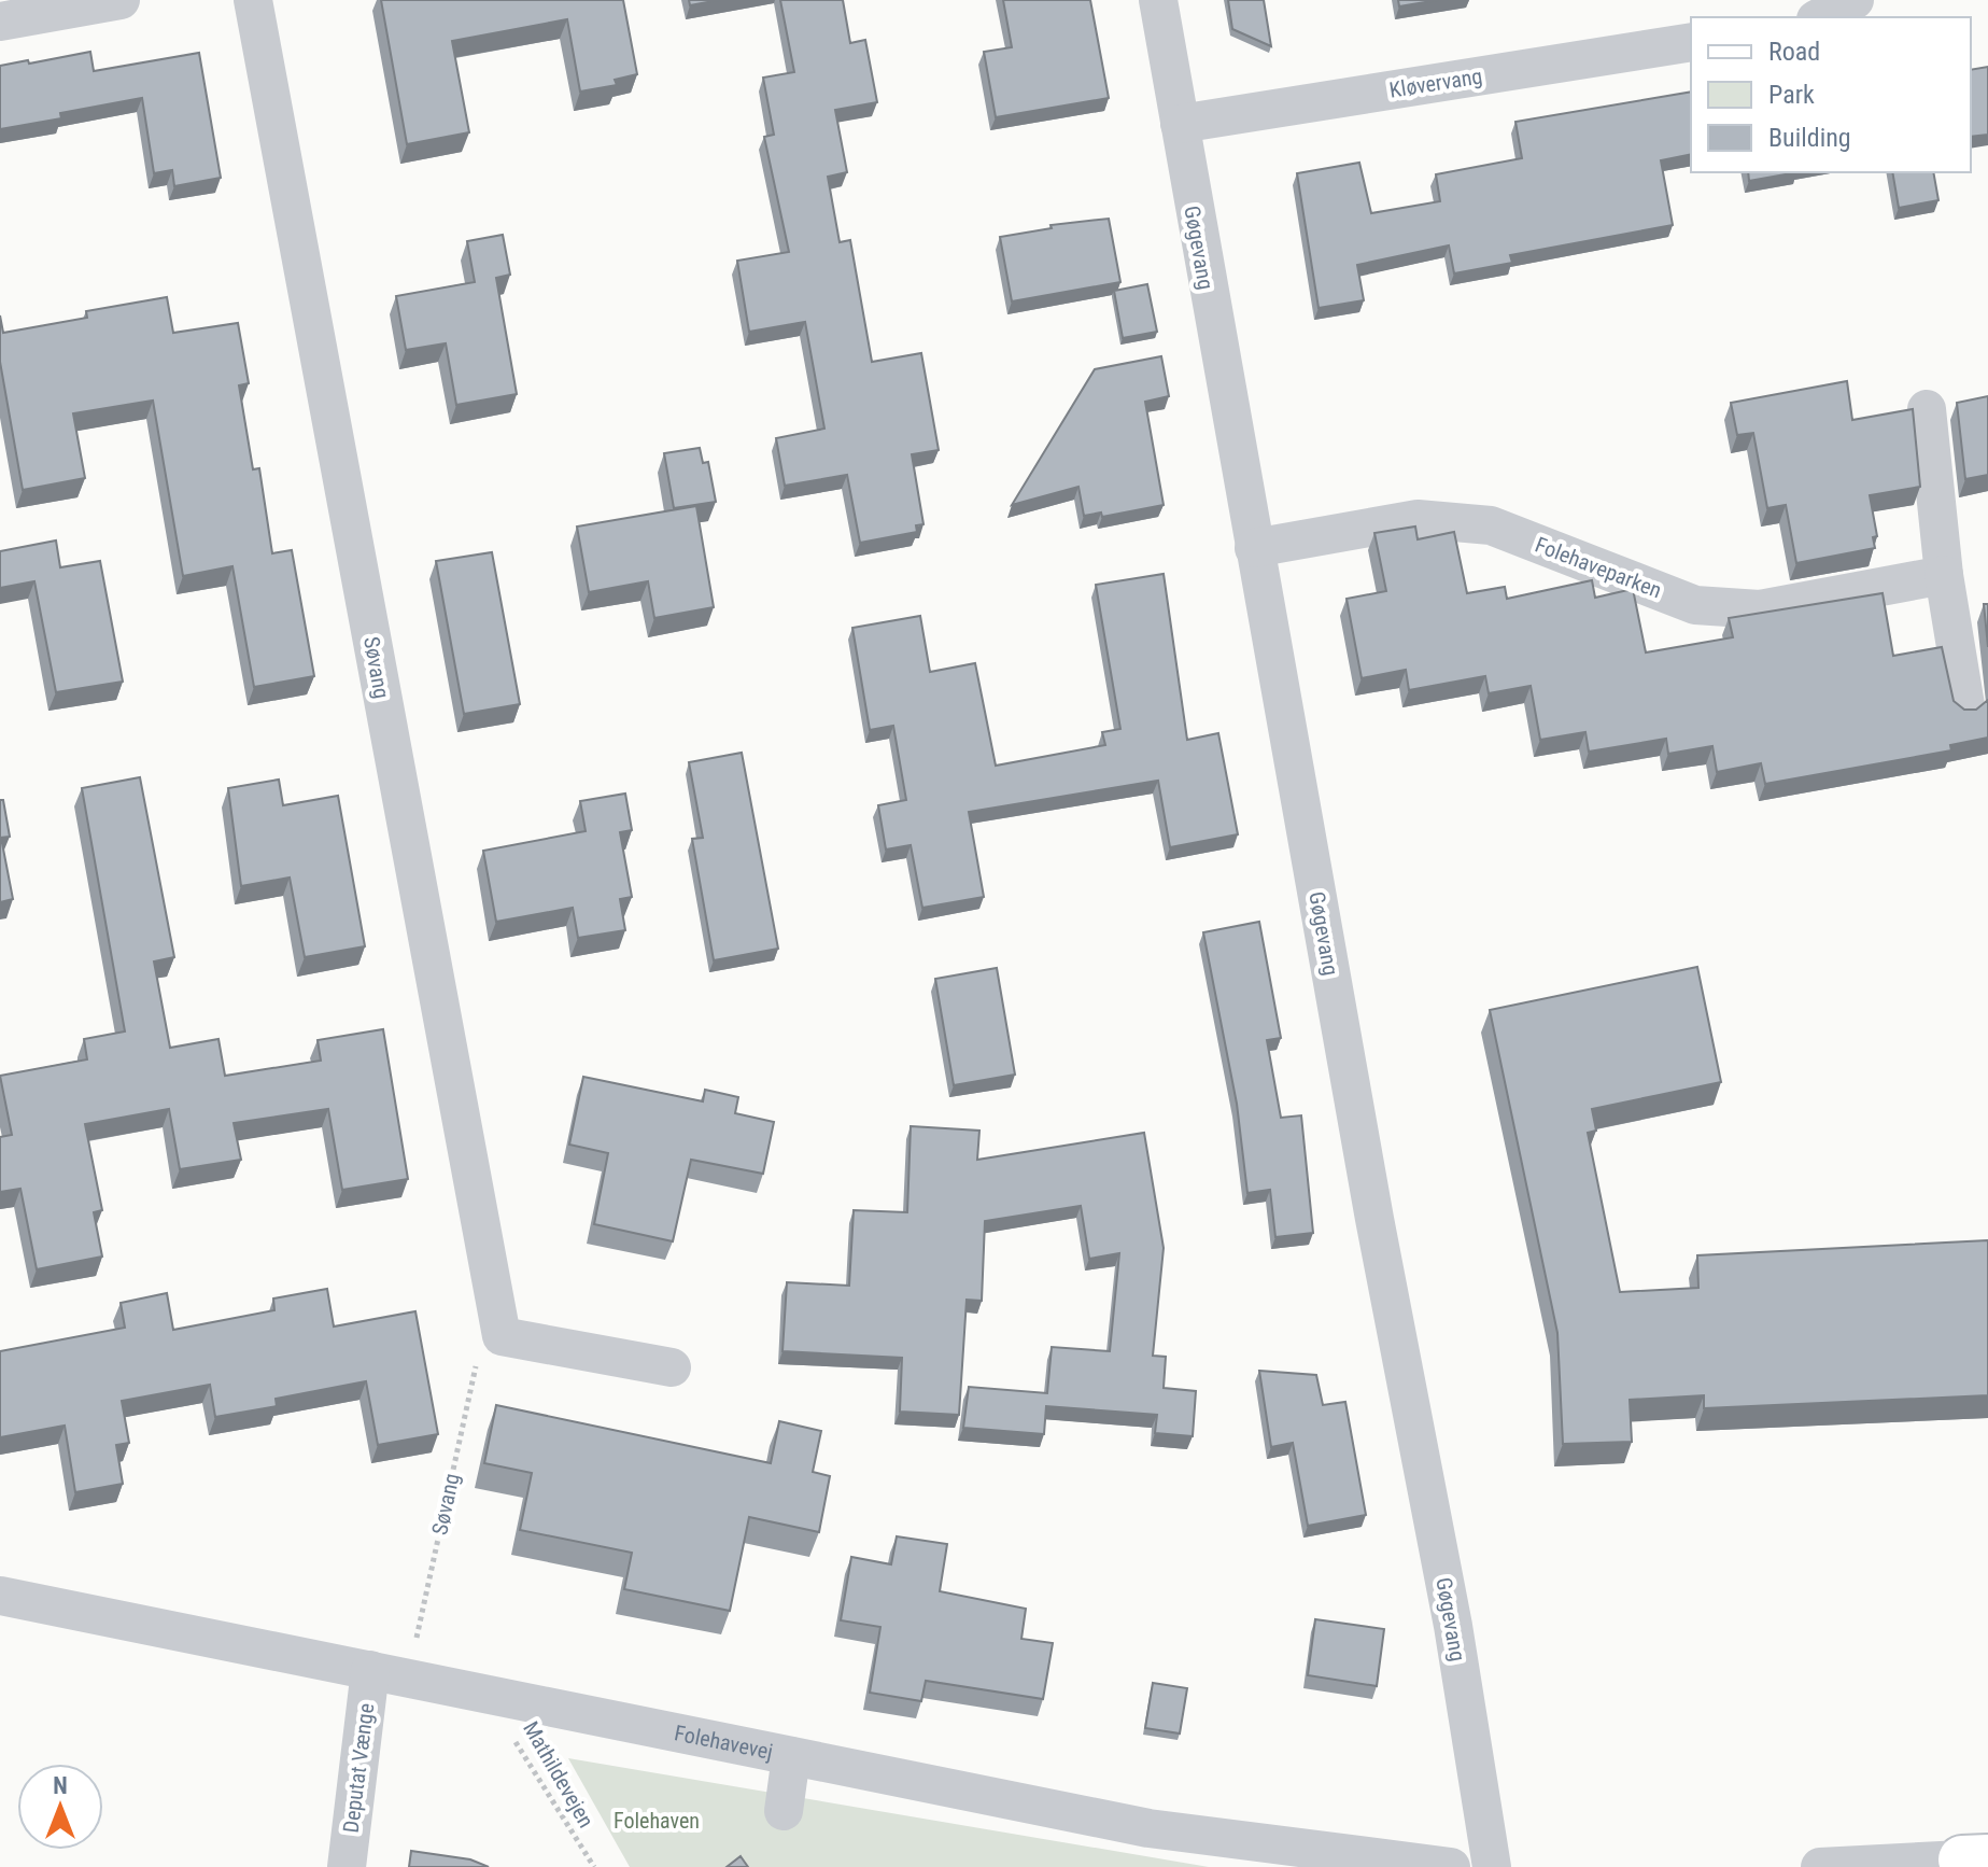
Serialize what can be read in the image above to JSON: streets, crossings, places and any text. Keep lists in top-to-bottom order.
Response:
{
  "streets": {
    "street": [
      "Kløvervang",
      "Gøgevang",
      "Folehaveparken",
      "Søvang",
      "Folehavevej",
      "Deputat Vænge"
    ],
    "path": ["Mathildevejen"]
  },
  "crossings": [
    ["Kløvervang", "Gøgevang"],
    ["Gøgevang", "Folehaveparken"],
    ["Søvang", "Folehavevej"],
    ["Søvang", "Deputat Vænge"],
    ["Folehavevej", "Deputat Vænge"],
    ["Folehavevej", "Mathildevejen"]
  ],
  "parks": ["Folehaven"],
  "legend": ["Road", "Park", "Building"],
  "north": "top"
}
